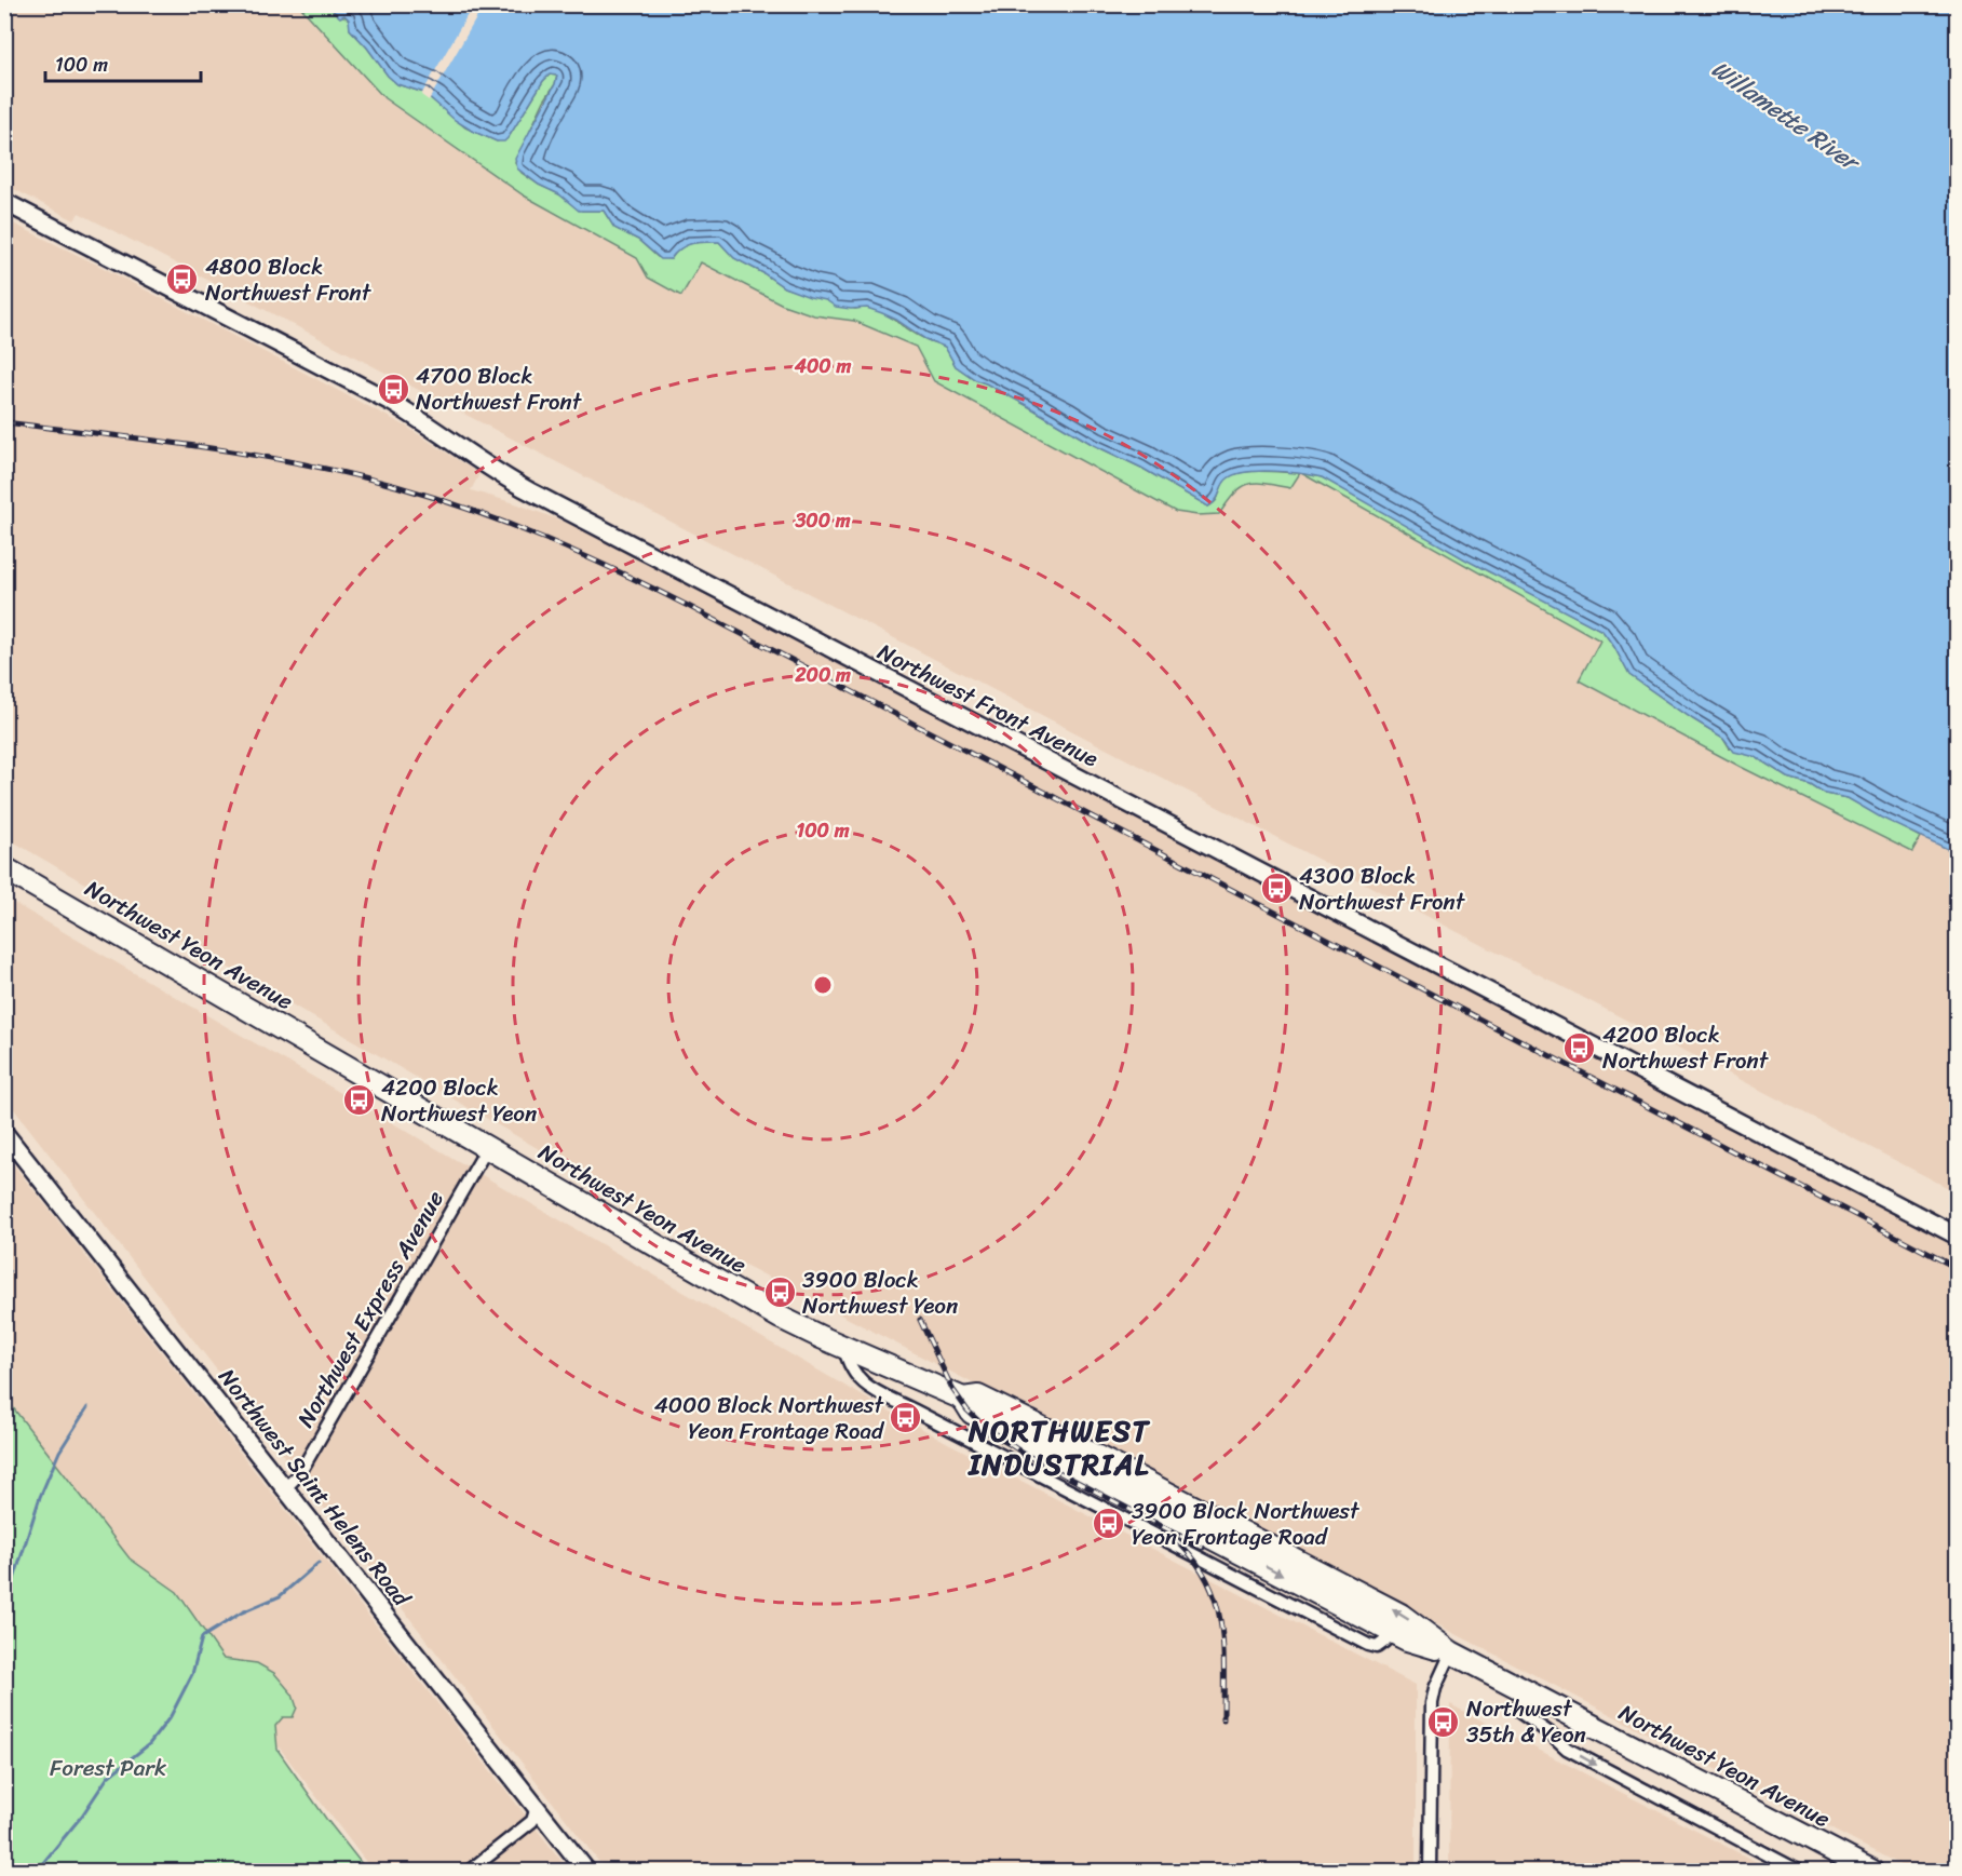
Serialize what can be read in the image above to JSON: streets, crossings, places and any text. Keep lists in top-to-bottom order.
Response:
{
  "streets": {
    "highway": ["Northwest Yeon Avenue"],
    "main road": ["Northwest Front Avenue", "Northwest Saint Helens Road"],
    "street": ["Northwest Express Avenue"]
  },
  "crossings": [
    ["Northwest Yeon Avenue", "Northwest Express Avenue"],
    ["Northwest Express Avenue", "Northwest Saint Helens Road"]
  ],
  "districts": ["NORTHWEST INDUSTRIAL"],
  "water": ["Willamette River"],
  "parks": ["Forest Park"],
  "places": {
    "bus stop": [
      "4800 Block Northwest Front",
      "4700 Block Northwest Front",
      "4300 Block Northwest Front",
      "4200 Block Northwest Front",
      "4200 Block Northwest Yeon",
      "3900 Block Northwest Yeon",
      "4000 Block Northwest Yeon Frontage Road",
      "3900 Block Northwest Yeon Frontage Road",
      "Northwest 35th & Yeon"
    ]
  },
  "scale_bar": "100 m",
  "rings": [
    "400 m",
    "300 m",
    "200 m",
    "100 m"
  ]
}
